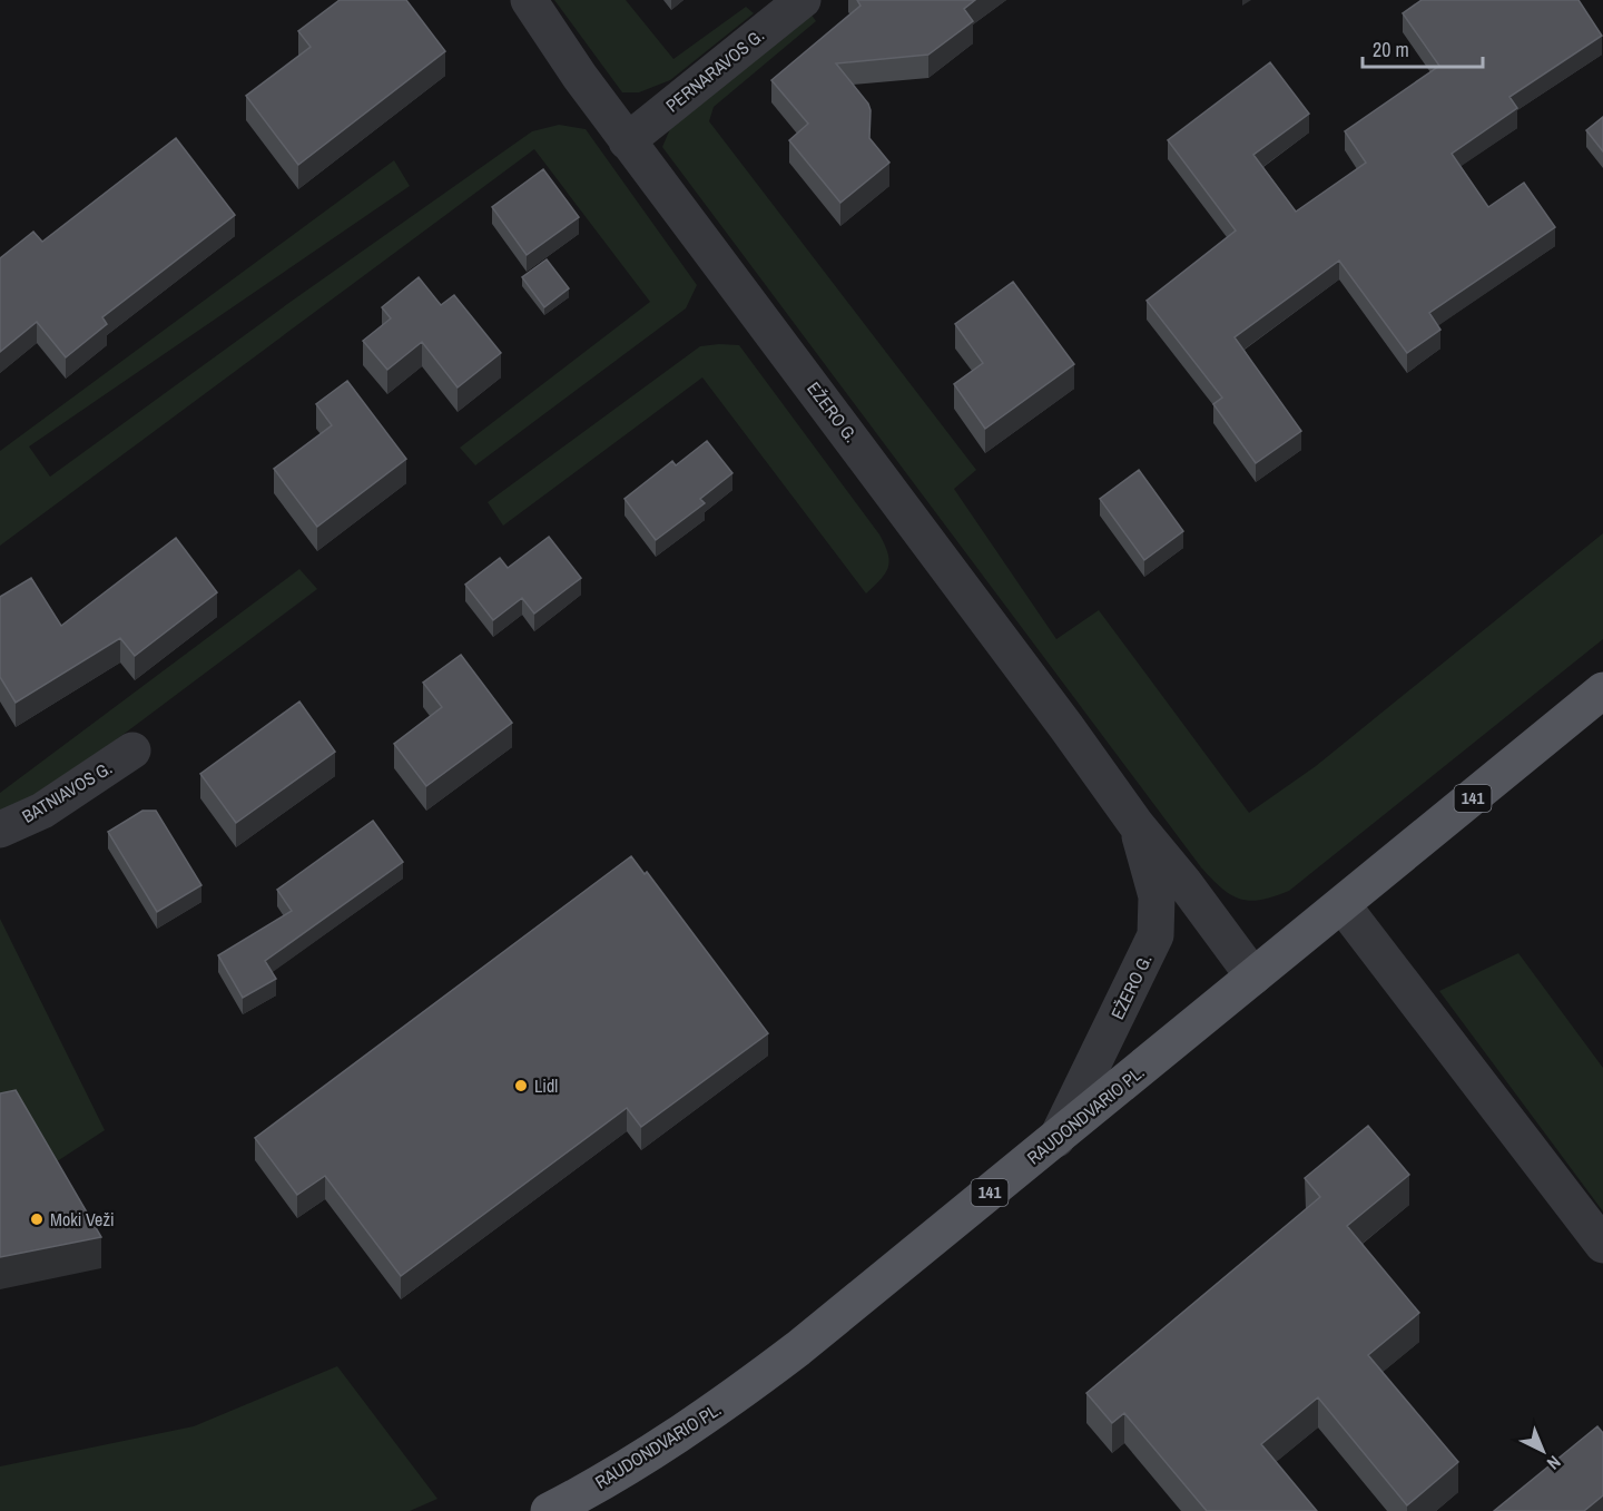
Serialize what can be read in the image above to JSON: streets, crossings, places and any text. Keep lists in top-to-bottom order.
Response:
{
  "streets": {
    "main road": ["141", "RAUDONDVARIO PL."],
    "street": ["PERNARAVOS G.", "EŽERO G.", "BATNIAVOS G."]
  },
  "crossings": [
    ["PERNARAVOS G.", "EŽERO G."],
    ["EŽERO G.", "RAUDONDVARIO PL."]
  ],
  "places": ["Lidl", "Moki Veži"],
  "scale_bar": "20 m",
  "north": "bottom right"
}
